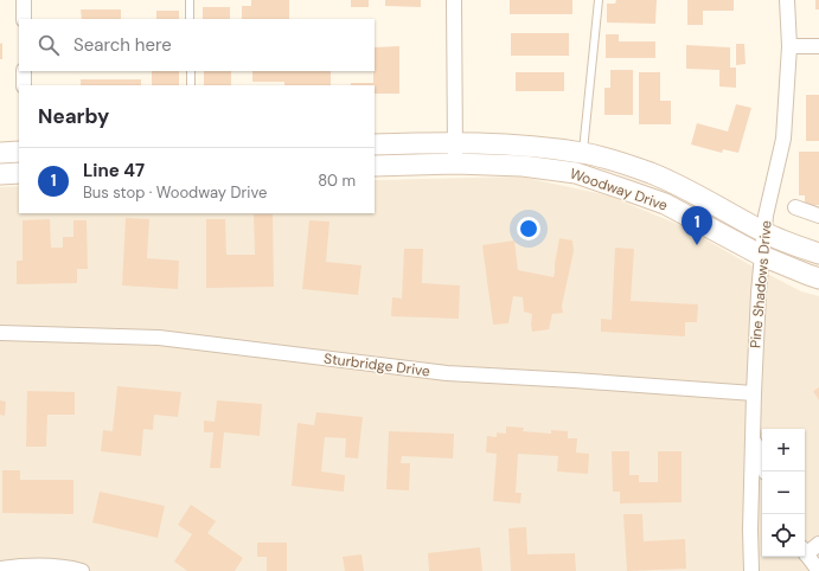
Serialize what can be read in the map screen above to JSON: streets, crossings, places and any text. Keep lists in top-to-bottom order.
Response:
{
  "streets": {
    "main road": ["Woodway Drive"],
    "street": ["Pine Shadows Drive", "Sturbridge Drive"]
  },
  "crossings": [
    ["Woodway Drive", "Pine Shadows Drive"],
    ["Pine Shadows Drive", "Sturbridge Drive"]
  ],
  "page": {
    "search": "Search here",
    "heading": "Nearby",
    "list": [
      {
        "mark": "1",
        "name": "Line 47",
        "note": "Bus stop · Woodway Drive",
        "value": "80 m"
      }
    ],
    "pins": "1",
    "map_buttons": ["+", "−"]
  }
}
